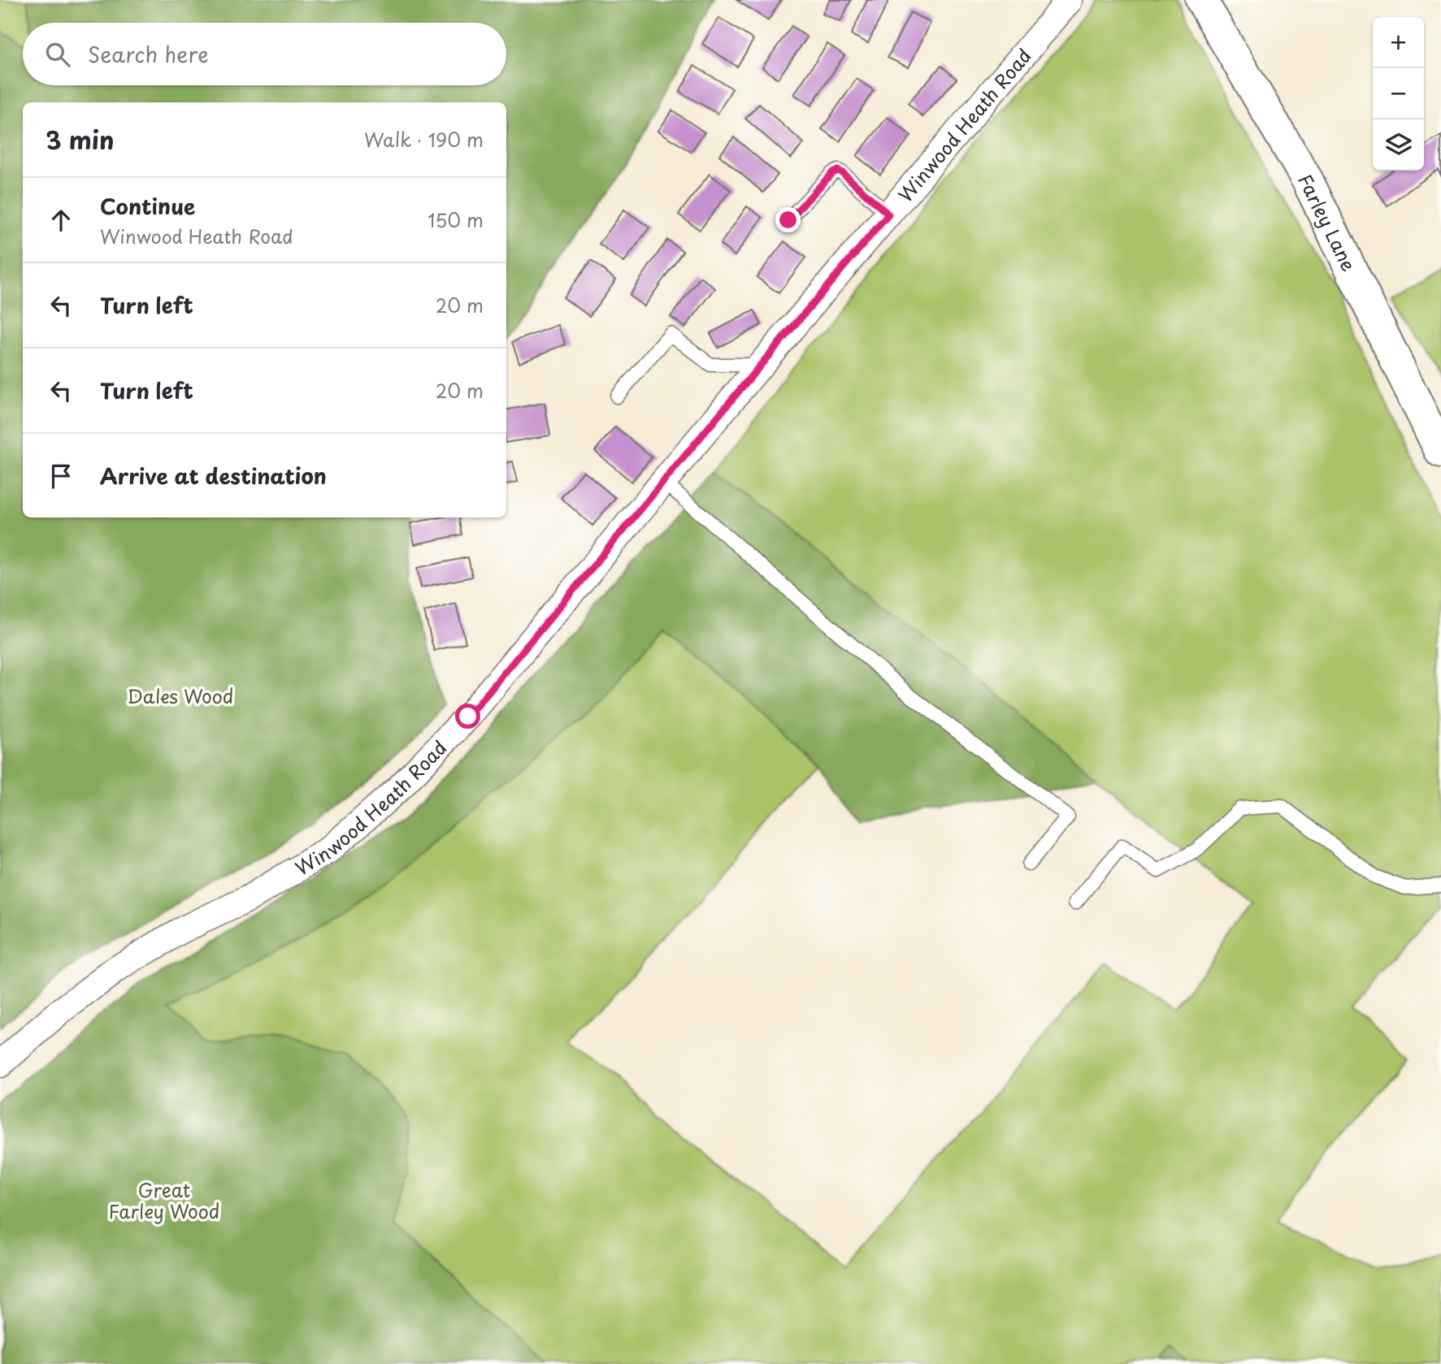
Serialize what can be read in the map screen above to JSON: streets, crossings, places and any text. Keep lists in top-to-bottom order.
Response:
{
  "streets": {
    "street": ["Winwood Heath Road", "Farley Lane"]
  },
  "parks": ["Dales Wood", "Great Farley Wood"],
  "page": {
    "map_buttons": ["+", "−"],
    "search": "Search here",
    "heading": ["3 min", "Walk · 190 m"],
    "list": [
      ["Continue", "Winwood Heath Road", "150 m"],
      ["Turn left", "20 m"],
      ["Turn left", "20 m"],
      "Arrive at destination"
    ]
  }
}
